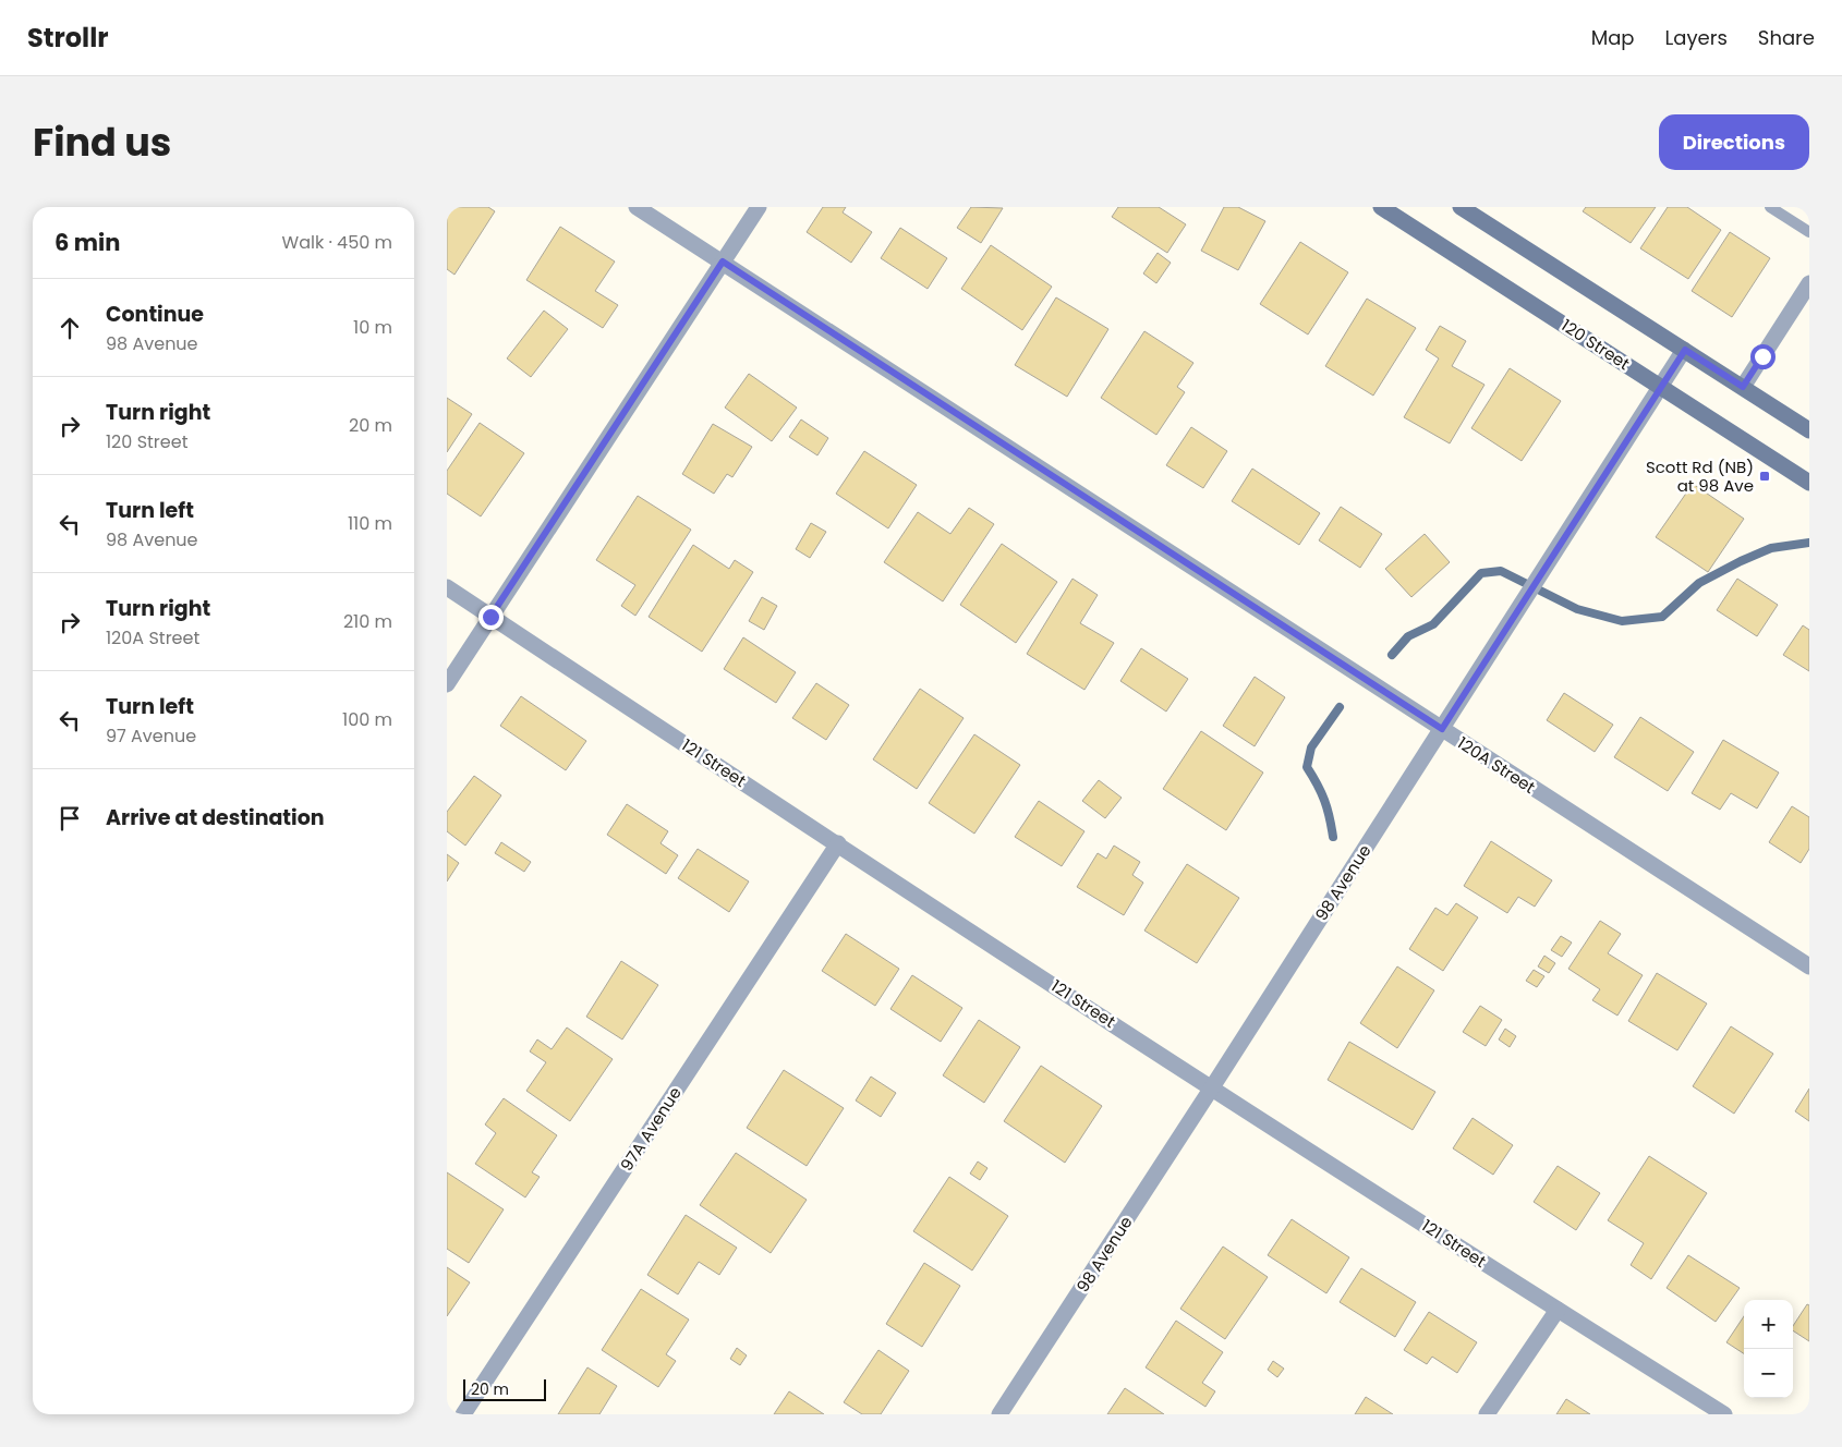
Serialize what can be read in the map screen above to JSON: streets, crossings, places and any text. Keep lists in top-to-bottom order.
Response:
{
  "streets": {
    "main road": ["120 Street"],
    "street": [
      "121 Street",
      "120A Street",
      "98 Avenue",
      "97A Avenue"
    ]
  },
  "crossings": [
    ["120 Street", "98 Avenue"],
    ["121 Street", "98 Avenue"],
    ["121 Street", "97A Avenue"],
    ["120A Street", "98 Avenue"]
  ],
  "places": {
    "transit": ["Scott Rd (NB) at 98 Ave"]
  },
  "scale_bar": "20 m",
  "page": {
    "header": "Strollr",
    "nav": ["Map", "Layers", "Share"],
    "title": "Find us",
    "buttons": "Directions",
    "heading": ["6 min", "Walk · 450 m"],
    "list": [
      ["Continue", "98 Avenue", "10 m"],
      ["Turn right", "120 Street", "20 m"],
      ["Turn left", "98 Avenue", "110 m"],
      ["Turn right", "120A Street", "210 m"],
      ["Turn left", "97 Avenue", "100 m"],
      "Arrive at destination"
    ],
    "map_buttons": ["+", "−"],
    "scale": "20 m"
  }
}
